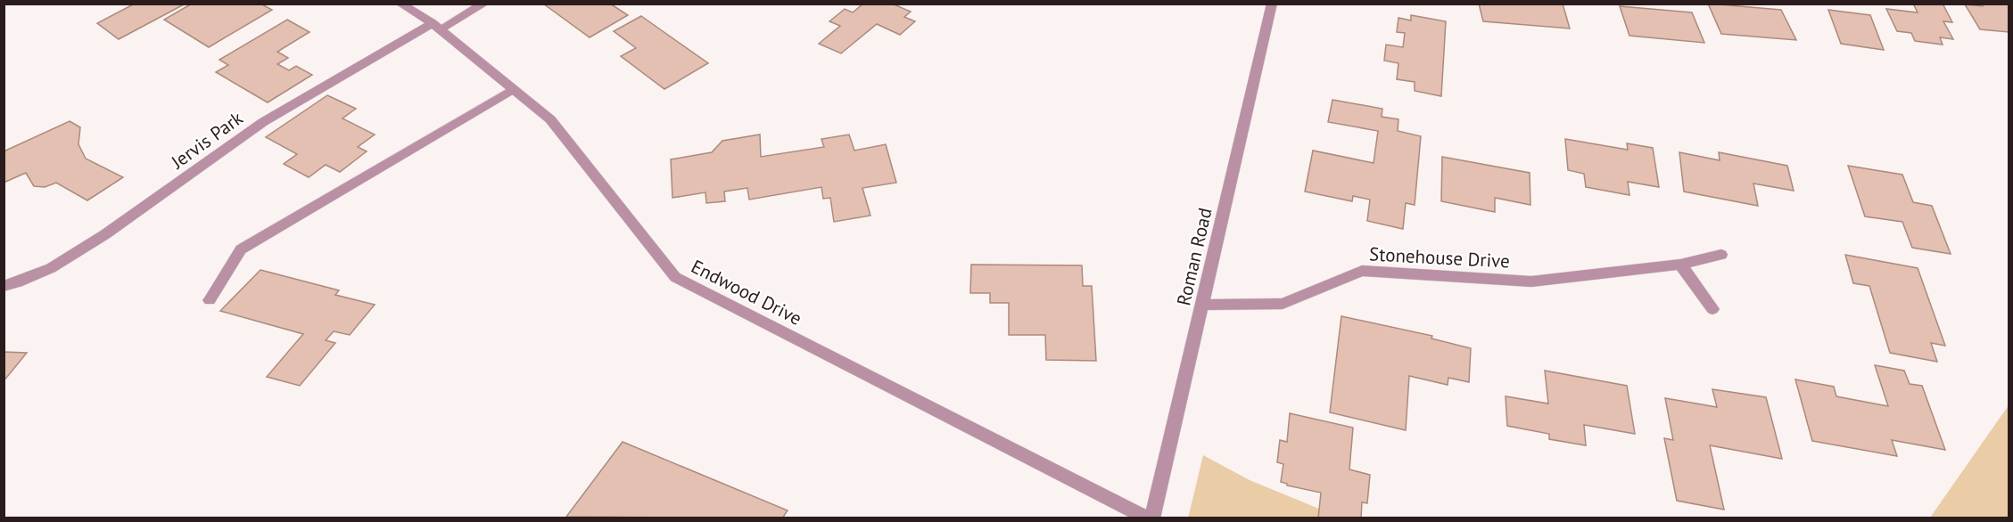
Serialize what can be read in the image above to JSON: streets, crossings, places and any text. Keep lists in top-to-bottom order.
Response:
{
  "streets": {
    "street": [
      "Jervis Park",
      "Roman Road",
      "Stonehouse Drive",
      "Endwood Drive"
    ]
  },
  "crossings": [
    ["Jervis Park", "Endwood Drive"],
    ["Roman Road", "Stonehouse Drive"],
    ["Roman Road", "Endwood Drive"]
  ]
}
